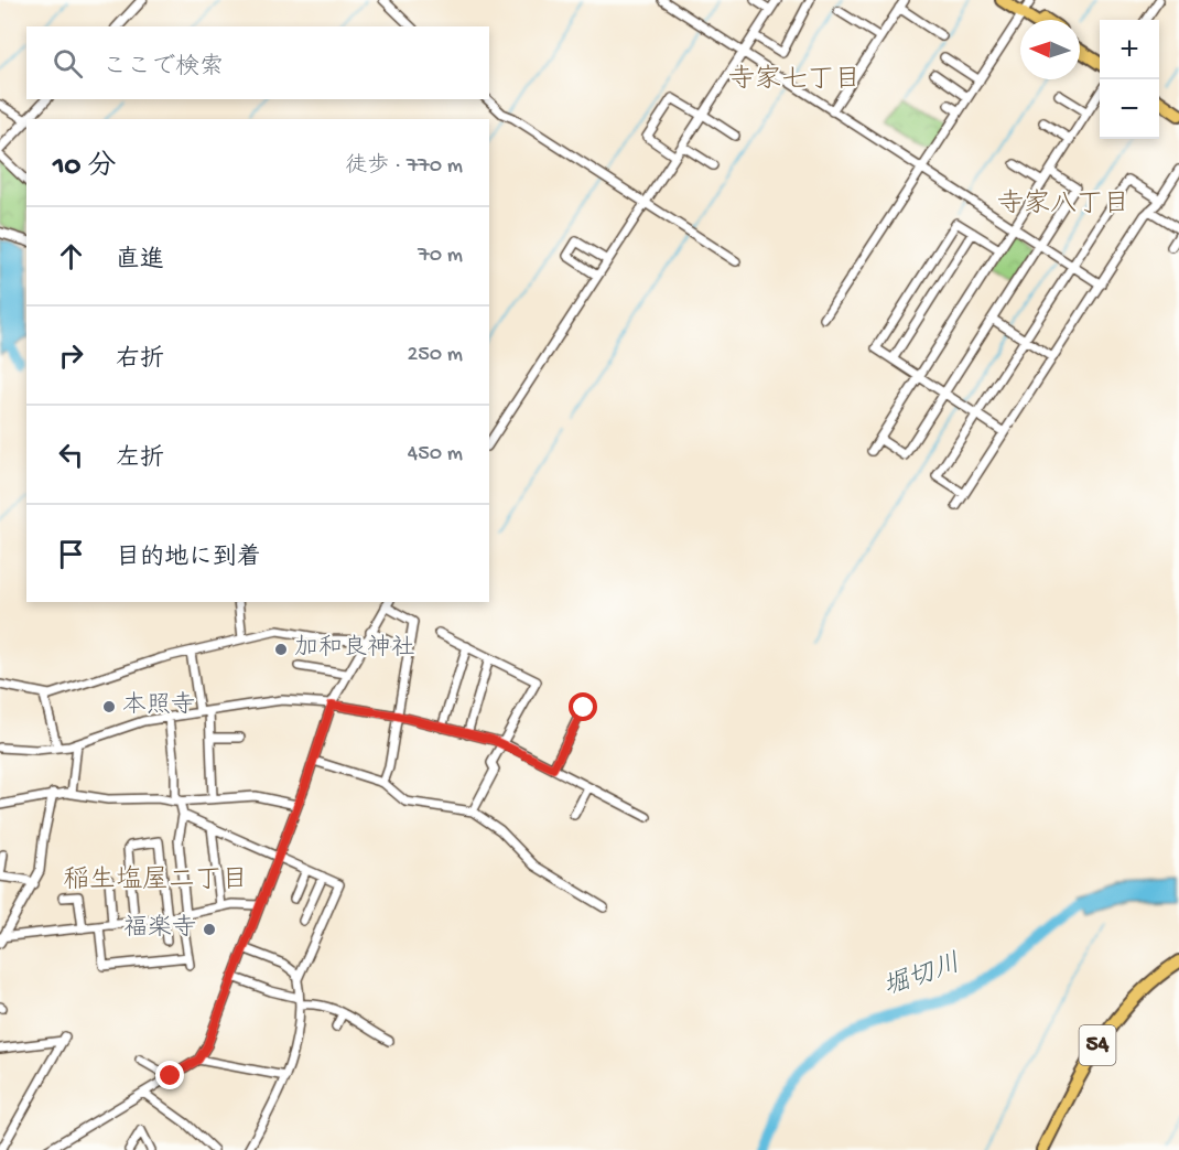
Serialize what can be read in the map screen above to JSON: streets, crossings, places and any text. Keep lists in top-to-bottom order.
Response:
{
  "streets": {
    "main road": ["54"]
  },
  "districts": ["寺家七丁目", "寺家八丁目", "稲生塩屋二丁目"],
  "water": ["堀切川"],
  "places": ["加和良神社", "本照寺", "福楽寺"],
  "north": "left",
  "page": {
    "map_buttons": ["+", "−"],
    "search": "ここで検索",
    "heading": ["10 分", "徒歩 · 770 m"],
    "list": [
      ["直進", "70 m"],
      ["右折", "250 m"],
      ["左折", "450 m"],
      "目的地に到着"
    ]
  }
}
